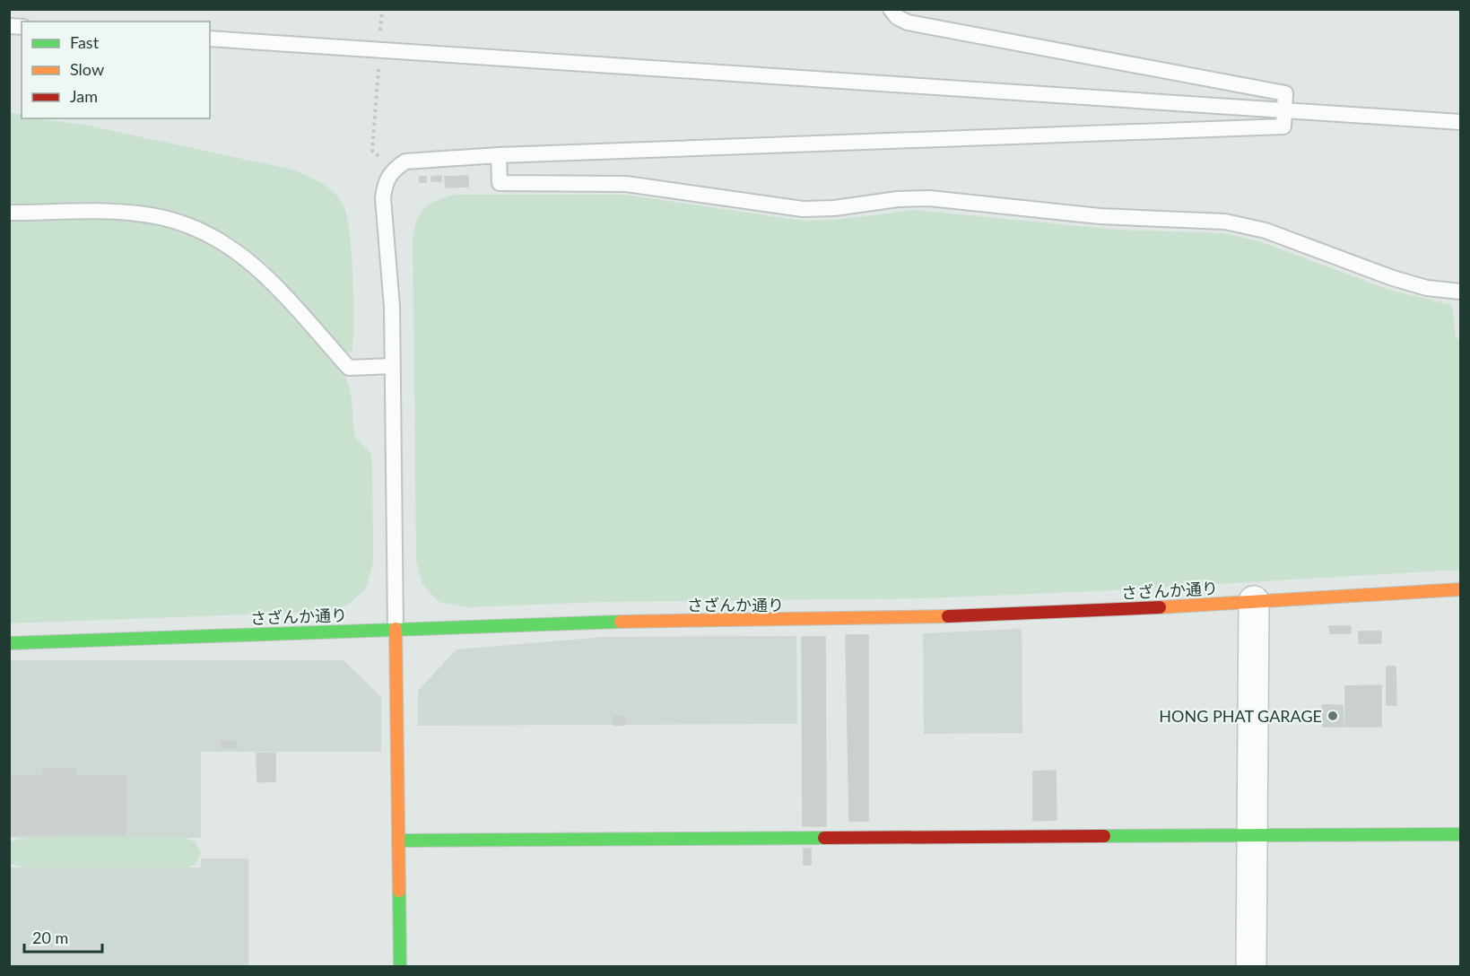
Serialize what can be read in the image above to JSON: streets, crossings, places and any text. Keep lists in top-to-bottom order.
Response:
{
  "streets": {
    "street": ["さざんか通り"]
  },
  "places": ["HONG PHAT GARAGE"],
  "legend": ["Fast", "Slow", "Jam"],
  "scale_bar": "20 m"
}
